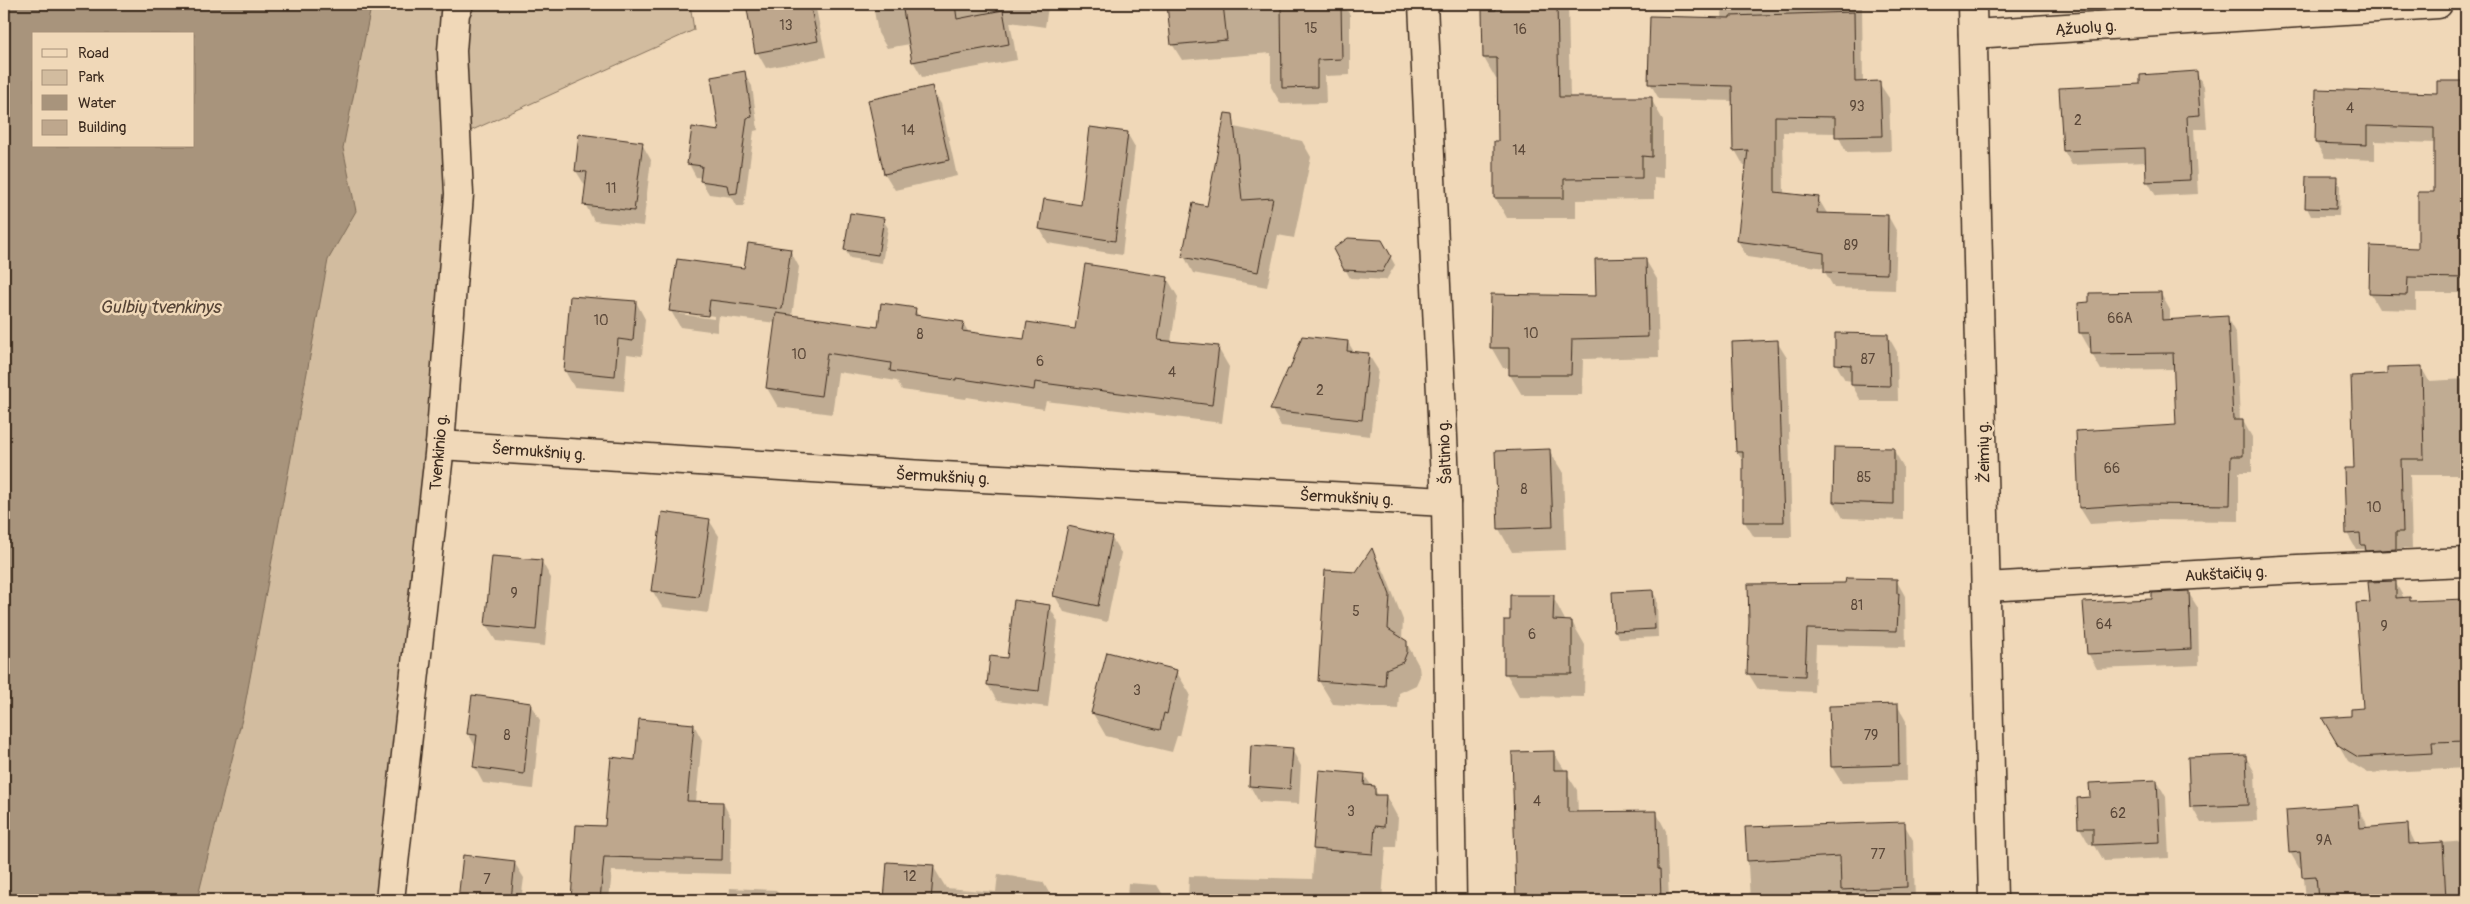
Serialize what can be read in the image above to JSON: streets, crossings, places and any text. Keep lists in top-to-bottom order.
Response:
{
  "streets": {
    "street": [
      "Ąžuolų g.",
      "Šermukšnių g.",
      "Tvenkinio g.",
      "Šaltinio g.",
      "Žeimių g.",
      "Aukštaičių g."
    ]
  },
  "crossings": [
    ["Ąžuolų g.", "Žeimių g."],
    ["Šermukšnių g.", "Tvenkinio g."],
    ["Šermukšnių g.", "Šaltinio g."],
    ["Žeimių g.", "Aukštaičių g."]
  ],
  "water": ["Gulbių tvenkinys"],
  "house_numbers": [
    "13",
    "15",
    "16",
    "93",
    "4",
    "2",
    "14",
    "14",
    "11",
    "89",
    "66A",
    "10",
    "10",
    "8",
    "10",
    "87",
    "6",
    "4",
    "2",
    "66",
    "85",
    "8",
    "10",
    "9",
    "81",
    "5",
    "64",
    "9",
    "6",
    "3",
    "8",
    "79",
    "4",
    "3",
    "62",
    "9A",
    "77",
    "12",
    "7"
  ],
  "legend": [
    "Road",
    "Park",
    "Water",
    "Building"
  ]
}
